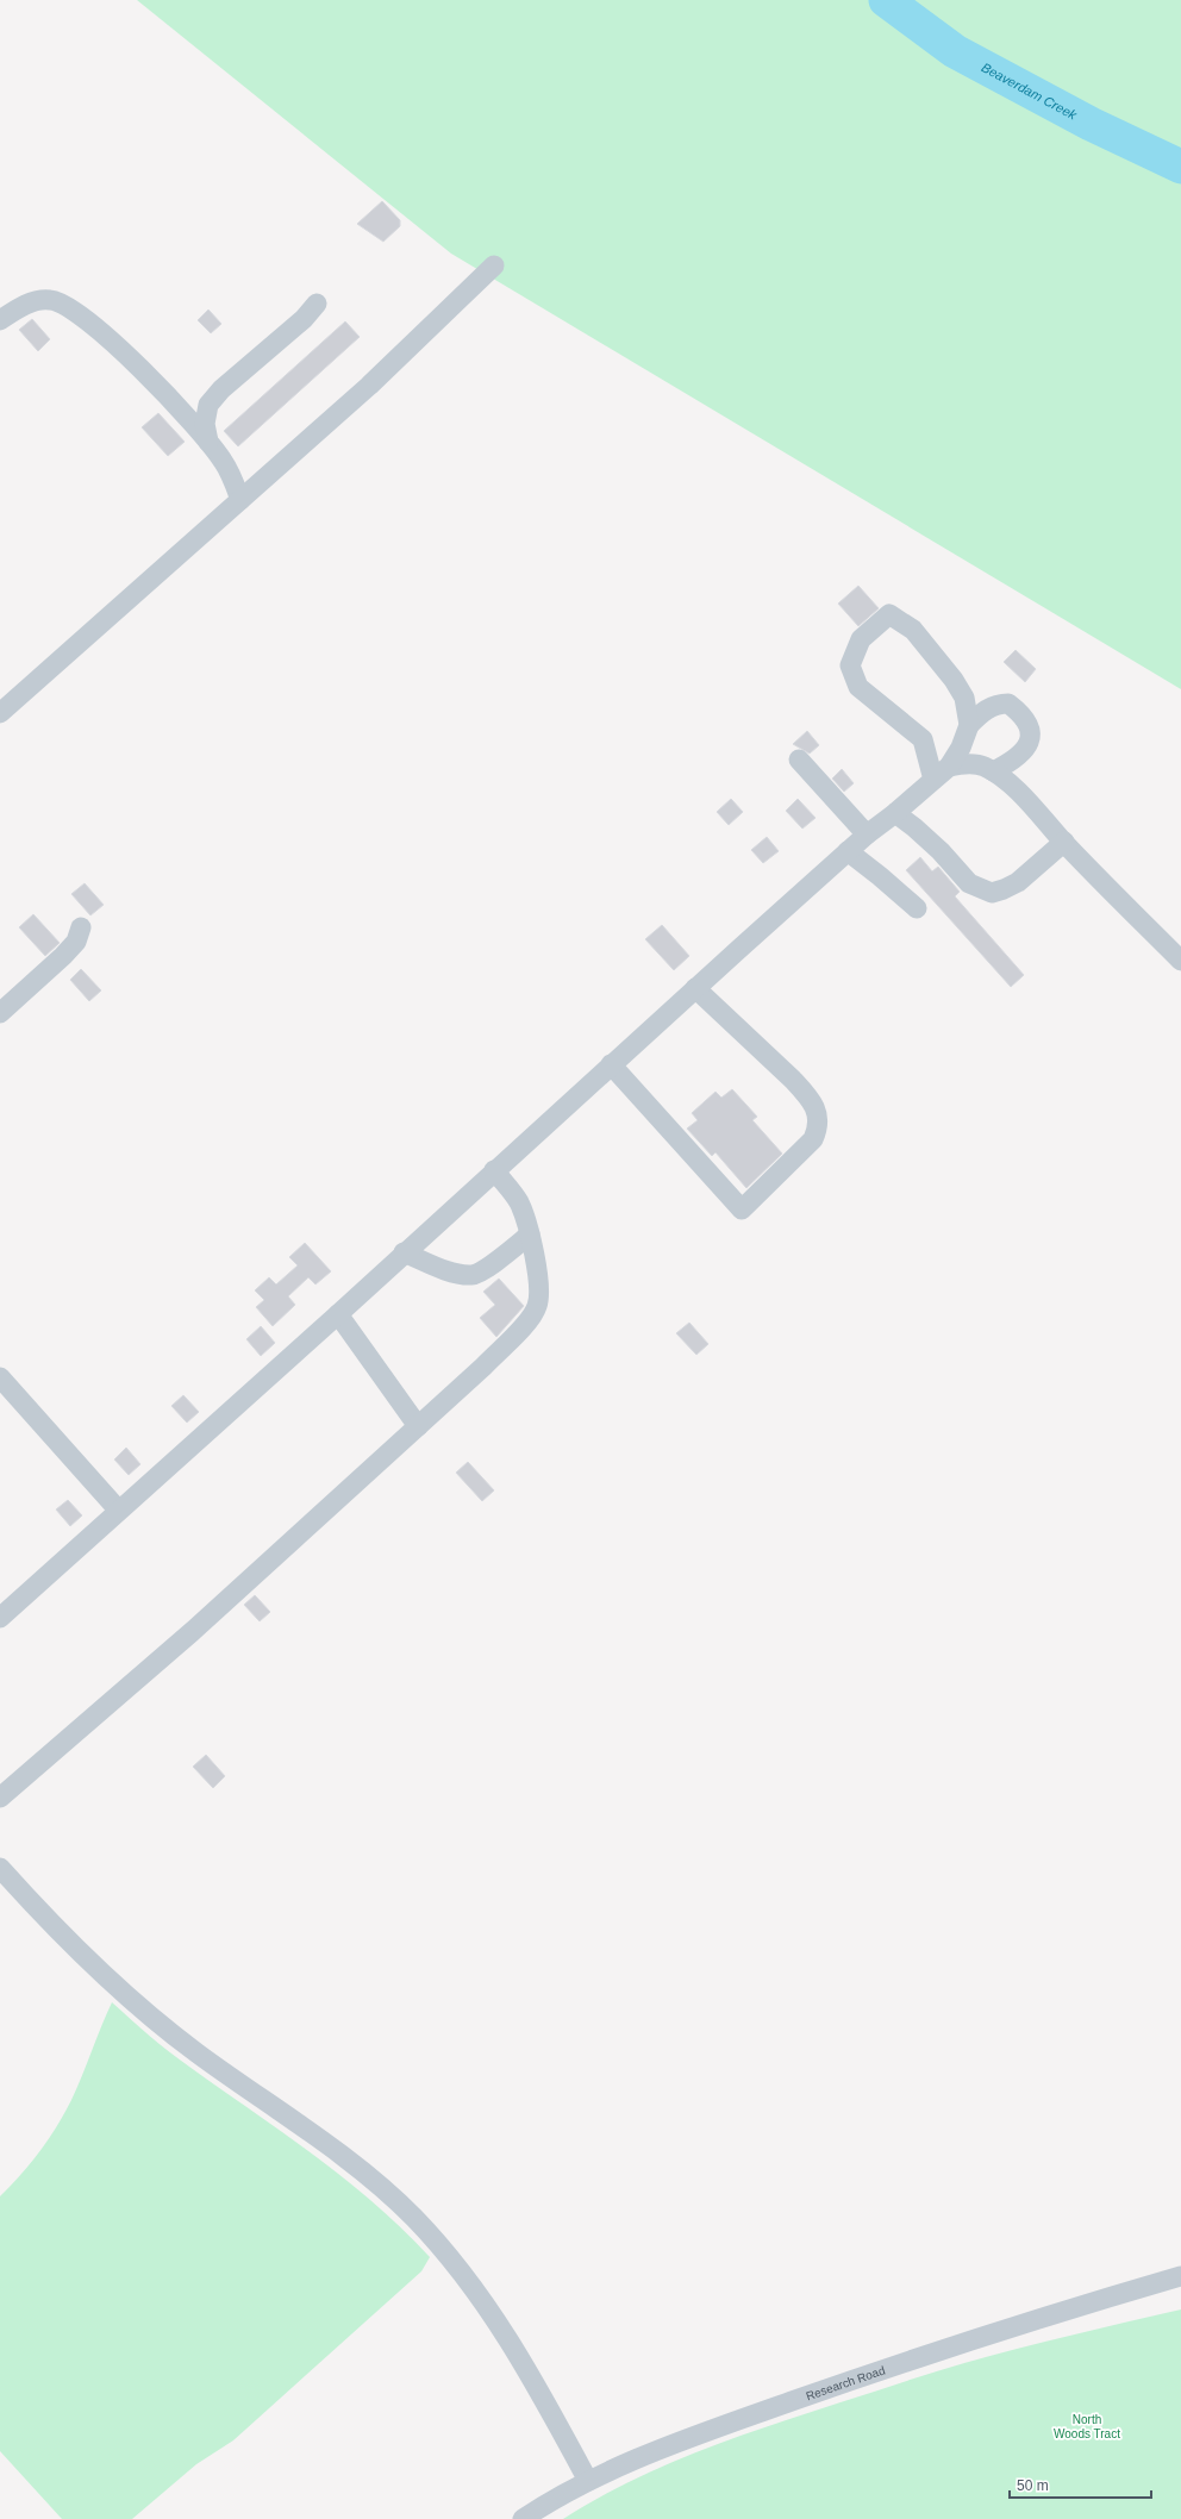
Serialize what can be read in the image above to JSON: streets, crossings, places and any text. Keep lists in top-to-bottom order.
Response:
{
  "streets": {
    "street": ["Research Road"]
  },
  "water": ["Beaverdam Creek"],
  "parks": ["North Woods Tract"],
  "scale_bar": "50 m"
}
